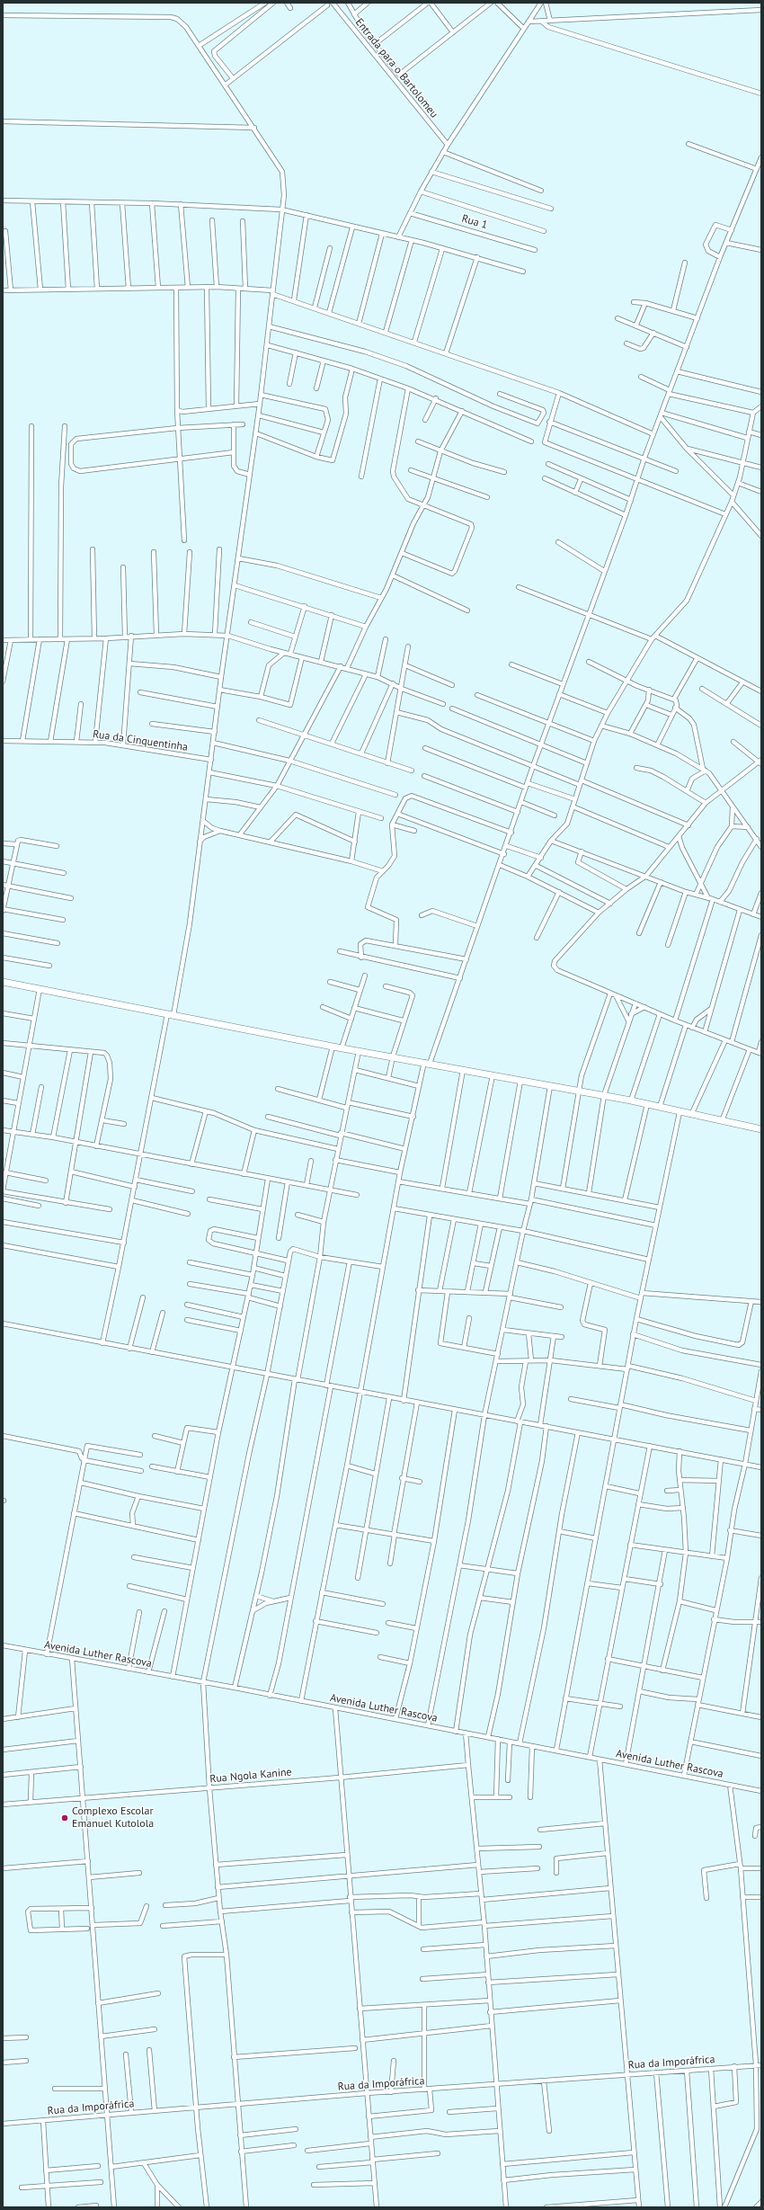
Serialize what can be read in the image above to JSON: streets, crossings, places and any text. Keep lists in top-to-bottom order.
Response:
{
  "streets": {
    "street": [
      "Entrada para o Bartolomeu",
      "Rua 1",
      "Rua da Cinquentinha",
      "Avenida Luther Rascova",
      "Rua Ngola Kanine",
      "Rua da Imporáfrica"
    ]
  },
  "places": ["Complexo Escolar Emanuel Kutolola"]
}
